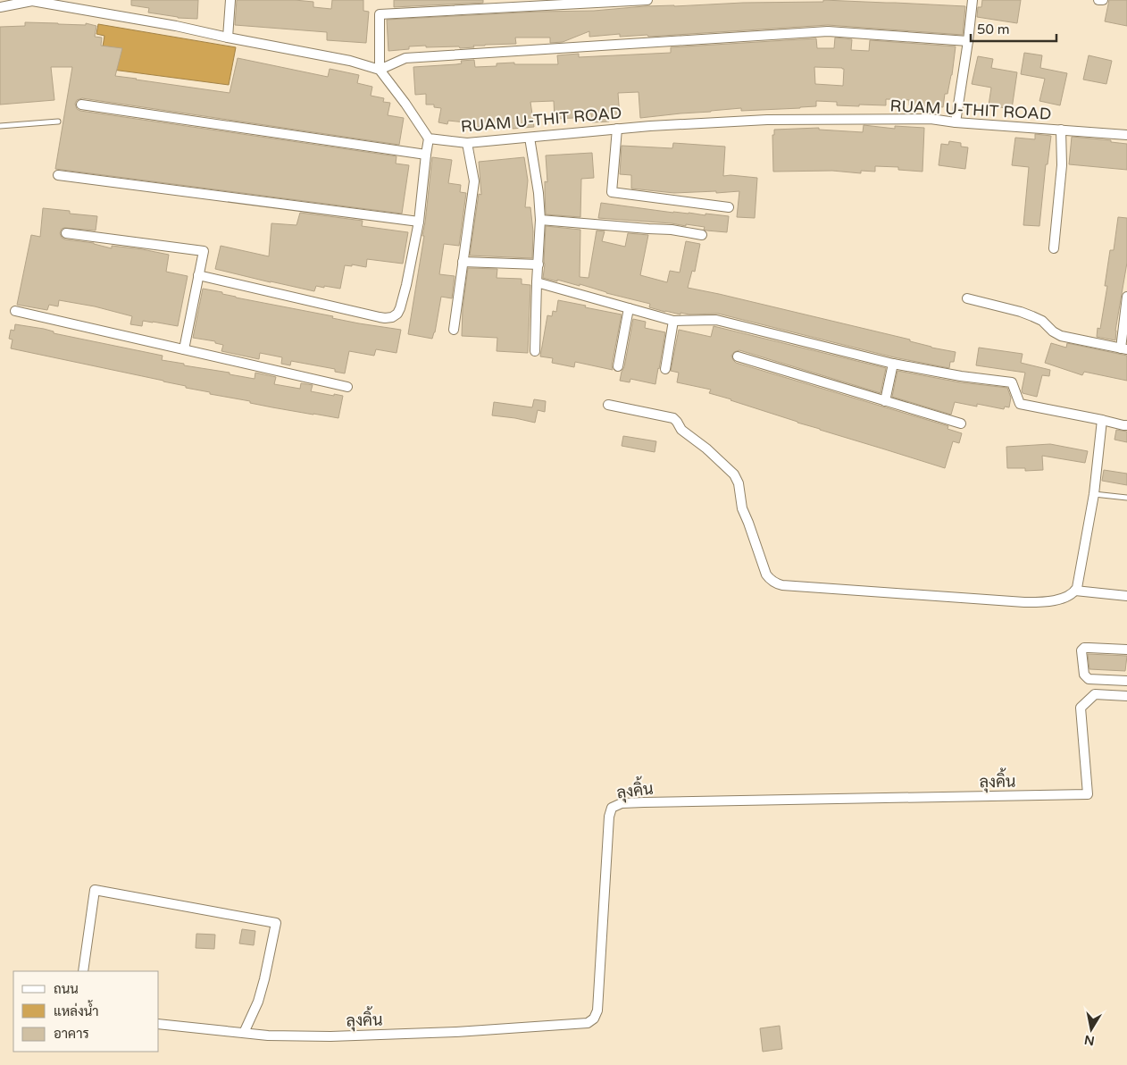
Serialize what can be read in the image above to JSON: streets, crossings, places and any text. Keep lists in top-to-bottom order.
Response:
{
  "streets": {
    "street": ["RUAM U-THIT ROAD", "ลุงคิ้น"]
  },
  "legend": ["ถนน", "แหล่งน้ำ", "อาคาร"],
  "scale_bar": "50 m",
  "north": "bottom"
}
